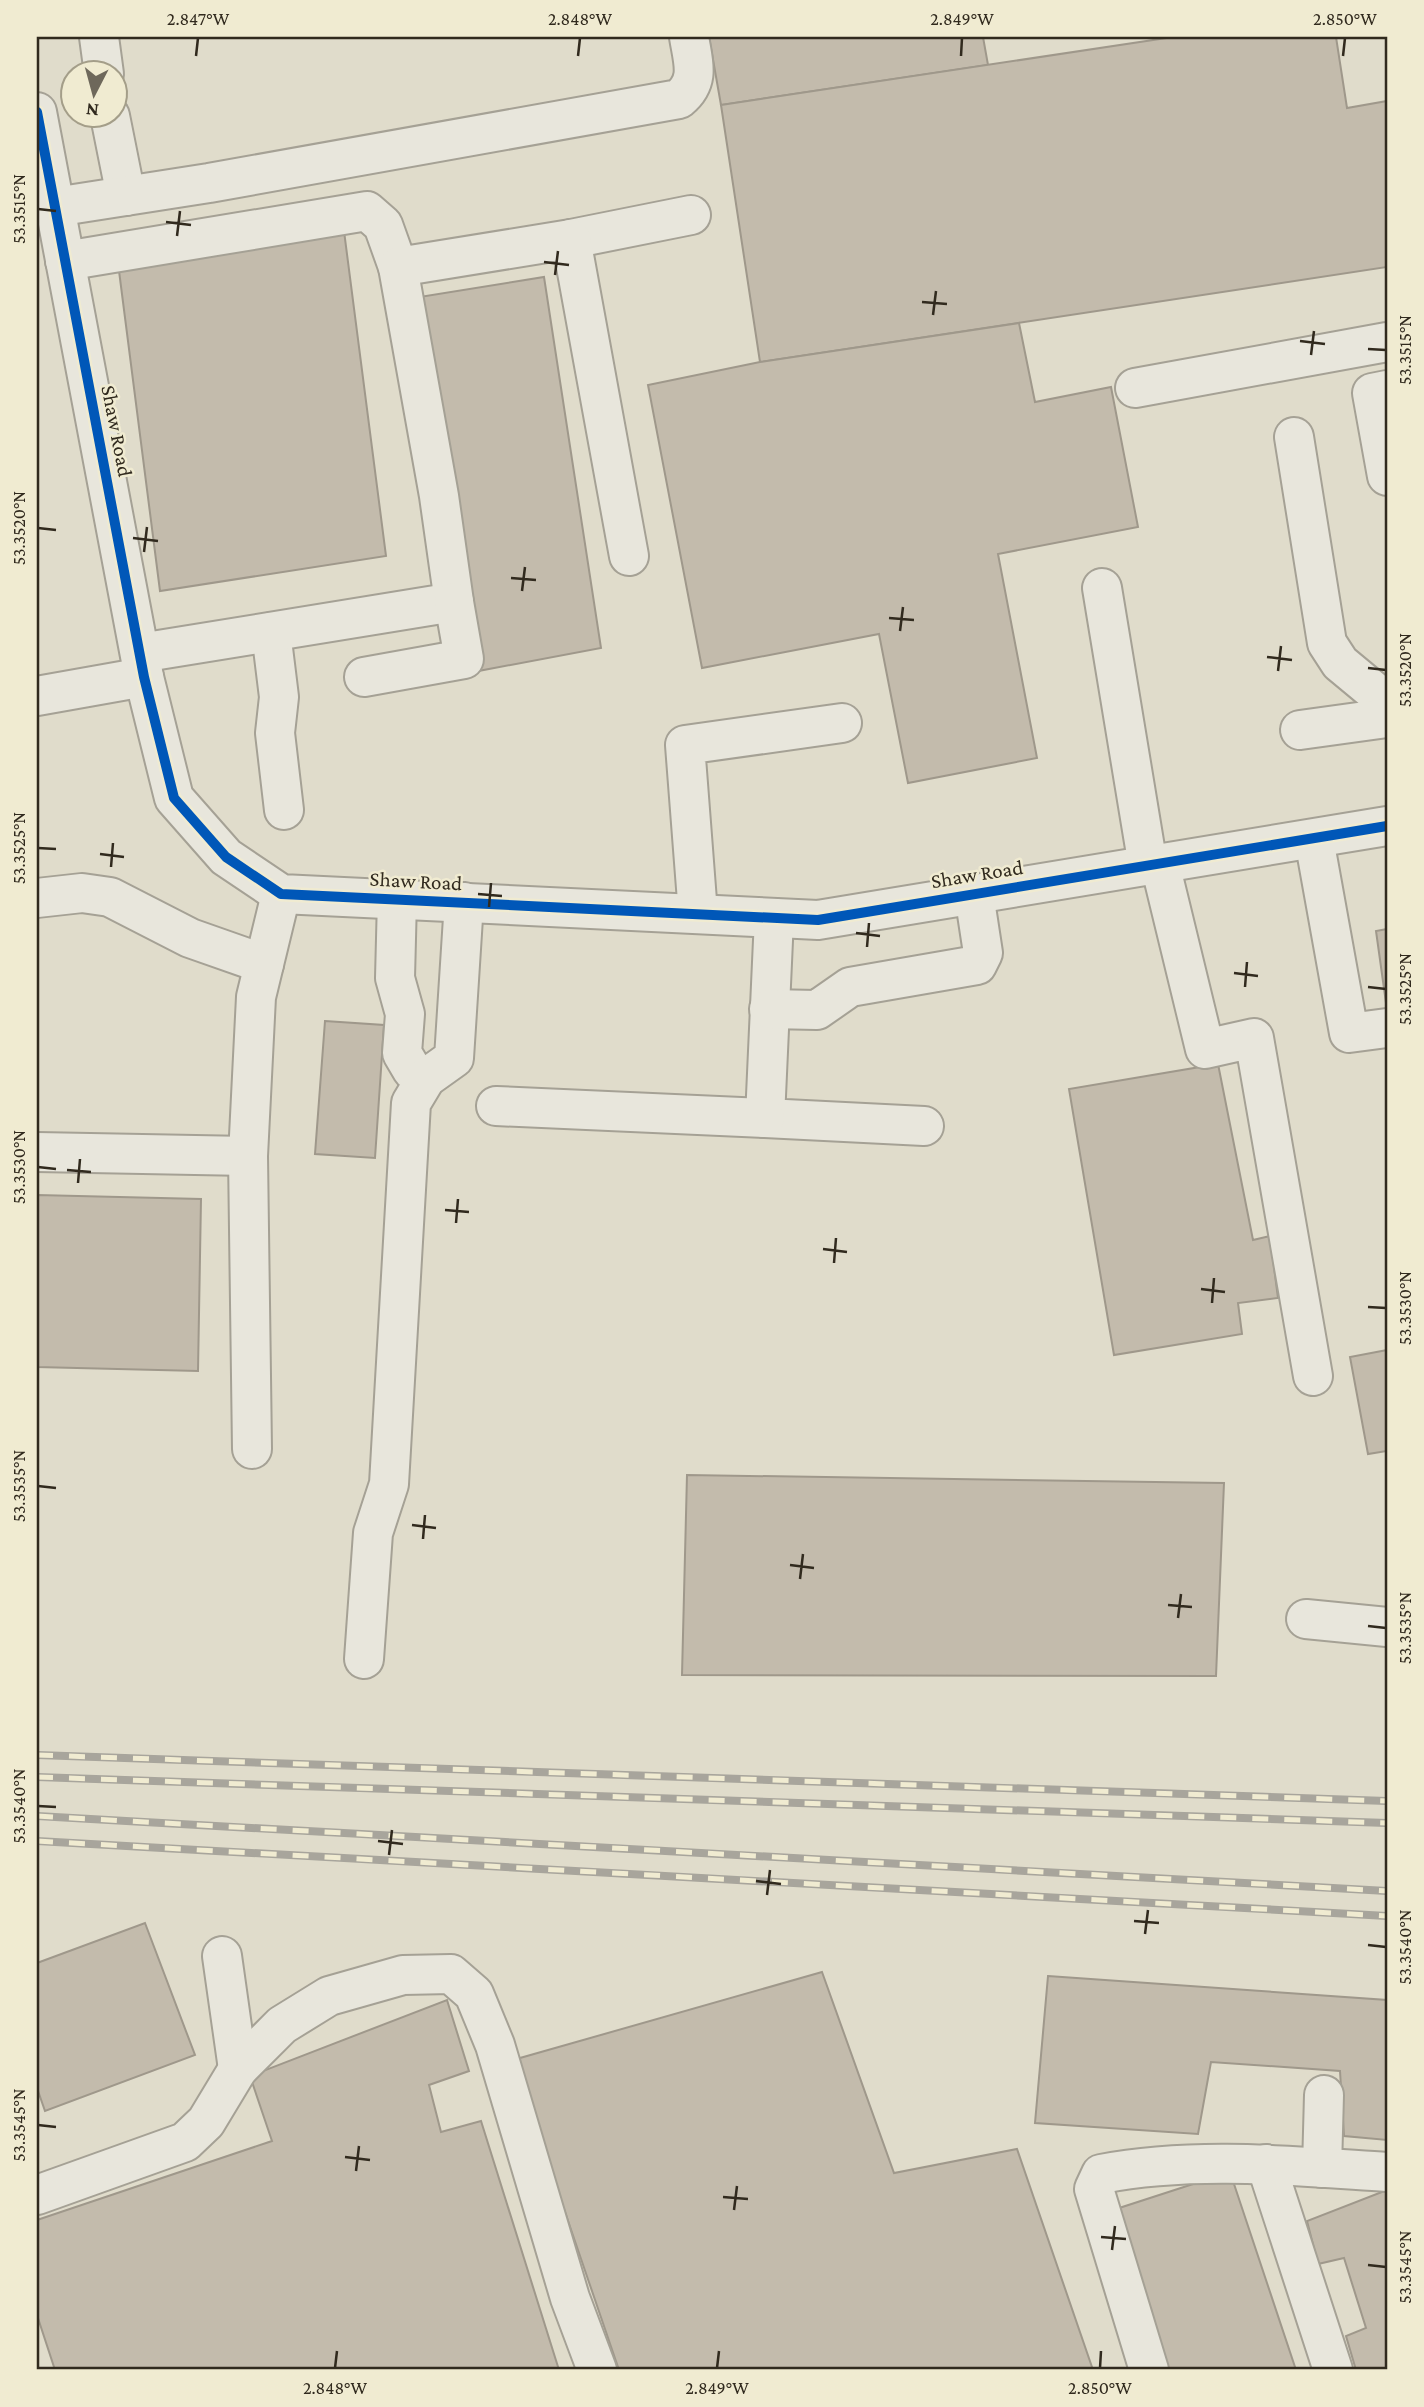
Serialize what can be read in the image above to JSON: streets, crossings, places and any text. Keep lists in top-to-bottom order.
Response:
{
  "streets": {
    "street": ["Shaw Road"]
  },
  "north": "bottom",
  "coordinates": [
    "2.847°W",
    "2.848°W",
    "2.849°W",
    "2.850°W",
    "53.3515°N",
    "53.3520°N",
    "53.3525°N",
    "53.3530°N",
    "53.3535°N",
    "53.3540°N",
    "53.3545°N"
  ]
}
